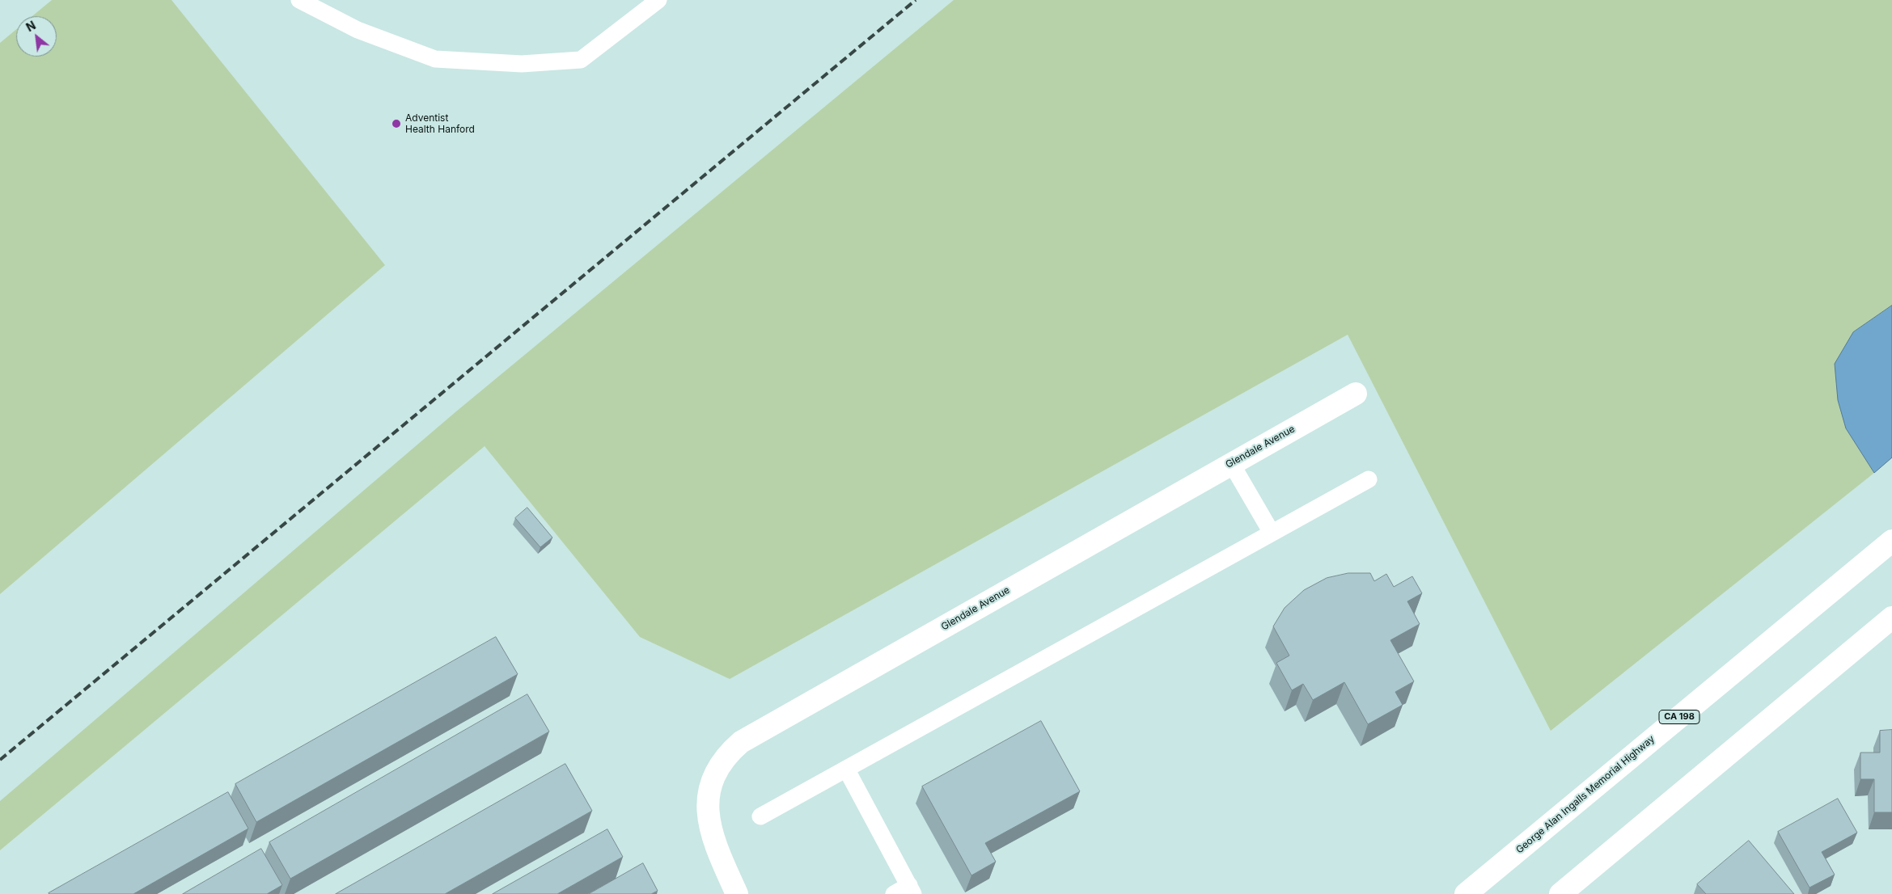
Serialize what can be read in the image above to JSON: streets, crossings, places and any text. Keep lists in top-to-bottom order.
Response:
{
  "streets": {
    "main road": ["Glendale Avenue", "CA 198", "George Alan Ingalls Memorial Highway"]
  },
  "places": ["Adventist Health Hanford"],
  "north": "top left"
}
